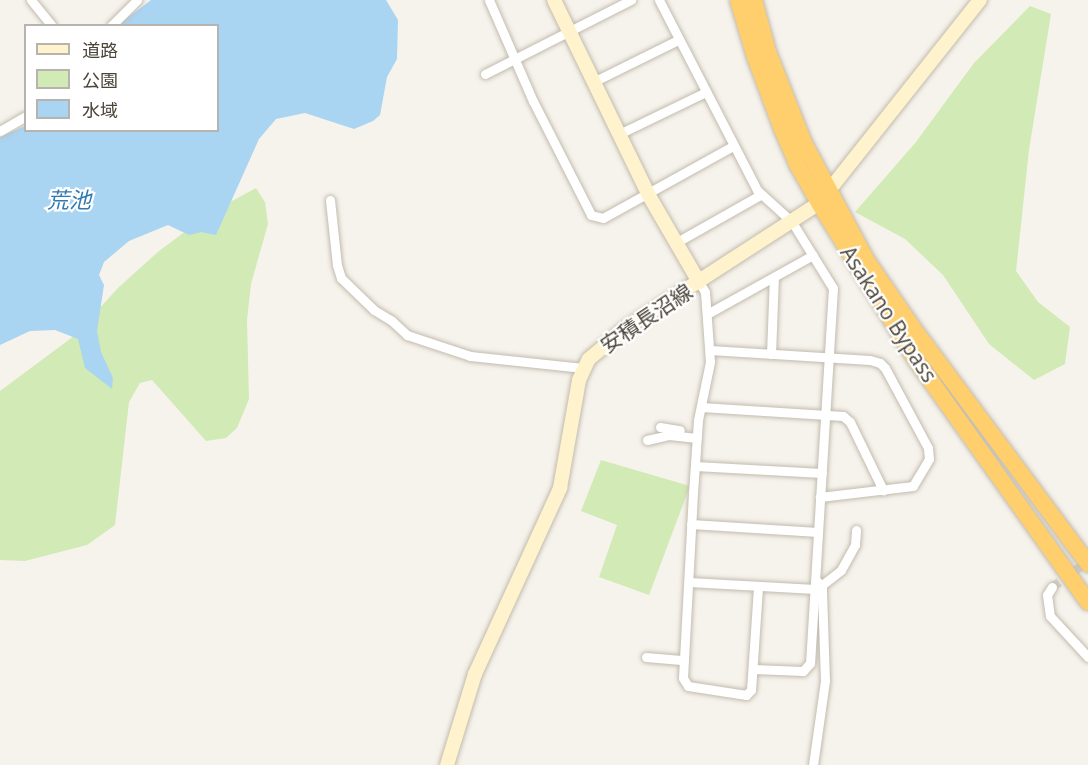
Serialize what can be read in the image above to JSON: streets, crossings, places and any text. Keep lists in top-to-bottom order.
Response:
{
  "streets": {
    "highway": ["Asakano Bypass"],
    "main road": ["安積長沼線"]
  },
  "crossings": [
    ["Asakano Bypass", "安積長沼線"]
  ],
  "water": ["荒池"],
  "legend": ["道路", "公園", "水域"]
}
